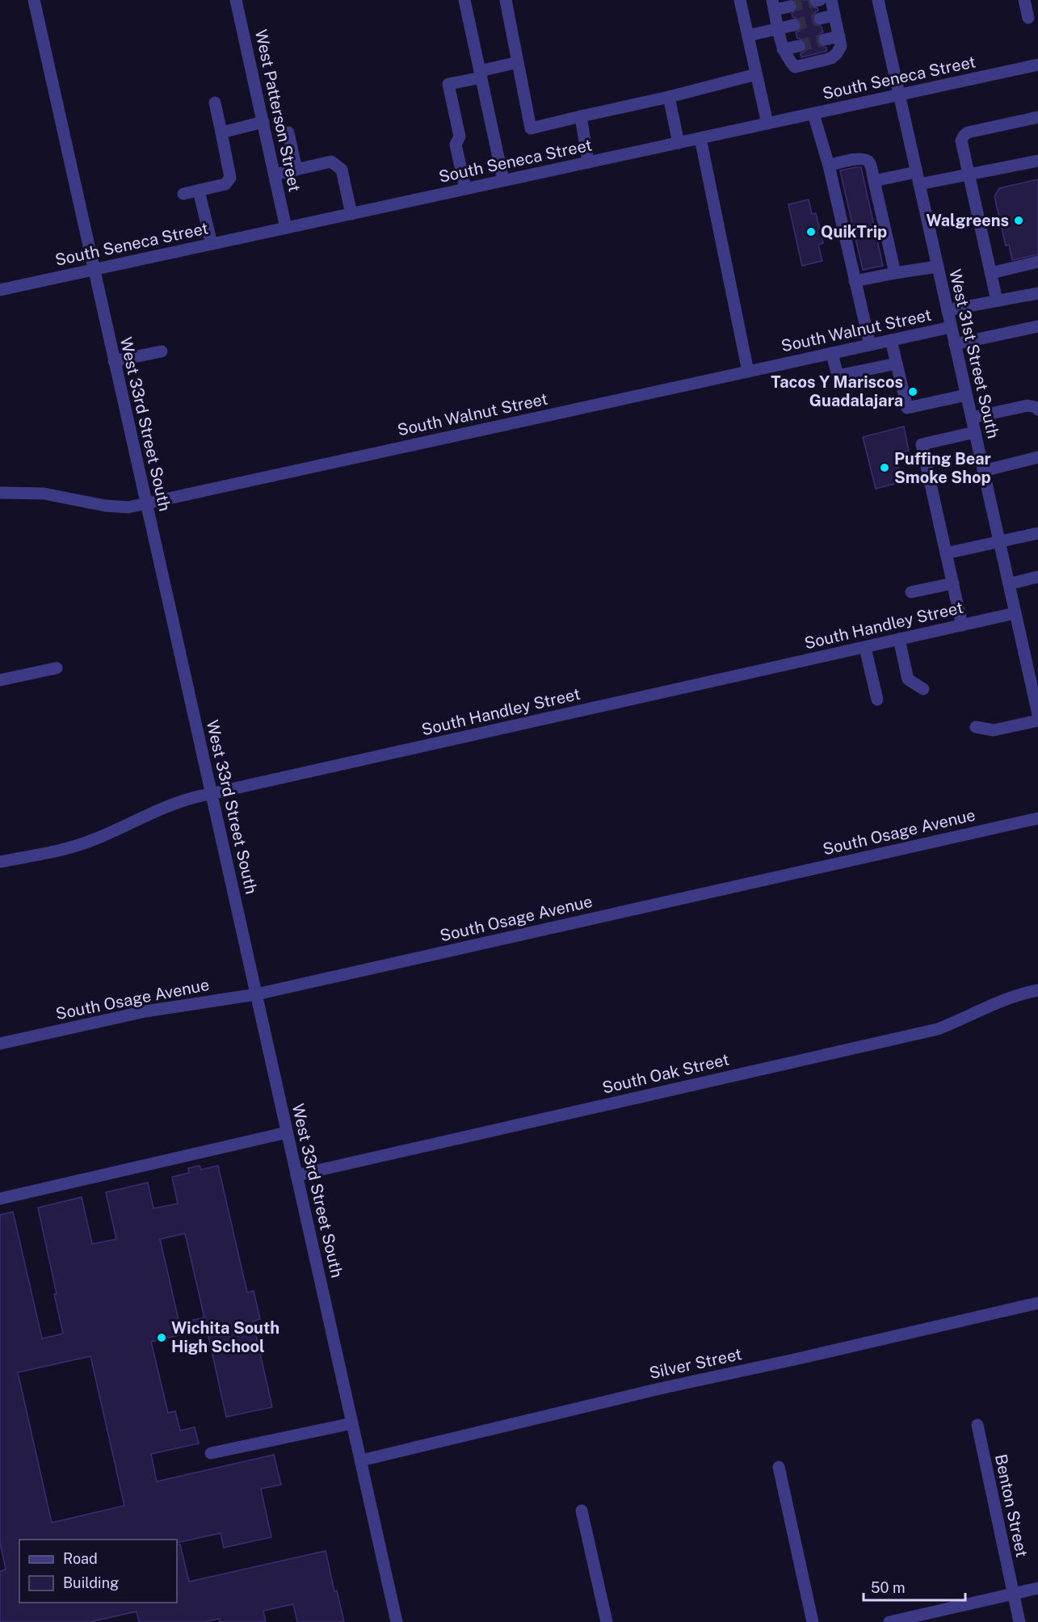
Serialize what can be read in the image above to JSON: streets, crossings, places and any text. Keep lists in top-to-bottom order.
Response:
{
  "streets": {
    "street": [
      "South Seneca Street",
      "West Patterson Street",
      "South Walnut Street",
      "West 31st Street South",
      "West 33rd Street South",
      "South Handley Street",
      "South Osage Avenue",
      "South Oak Street",
      "Silver Street",
      "Benton Street"
    ]
  },
  "crossings": [
    ["South Seneca Street", "West Patterson Street"],
    ["South Seneca Street", "West 31st Street South"],
    ["South Seneca Street", "West 33rd Street South"],
    ["South Walnut Street", "West 31st Street South"],
    ["South Walnut Street", "West 33rd Street South"],
    ["West 31st Street South", "South Handley Street"],
    ["West 33rd Street South", "South Handley Street"],
    ["West 33rd Street South", "South Osage Avenue"],
    ["West 33rd Street South", "South Oak Street"],
    ["West 33rd Street South", "Silver Street"]
  ],
  "places": [
    "Walgreens",
    "QuikTrip",
    "Tacos Y Mariscos Guadalajara",
    "Puffing Bear Smoke Shop",
    "Wichita South High School"
  ],
  "legend": ["Road", "Building"],
  "scale_bar": "50 m"
}
